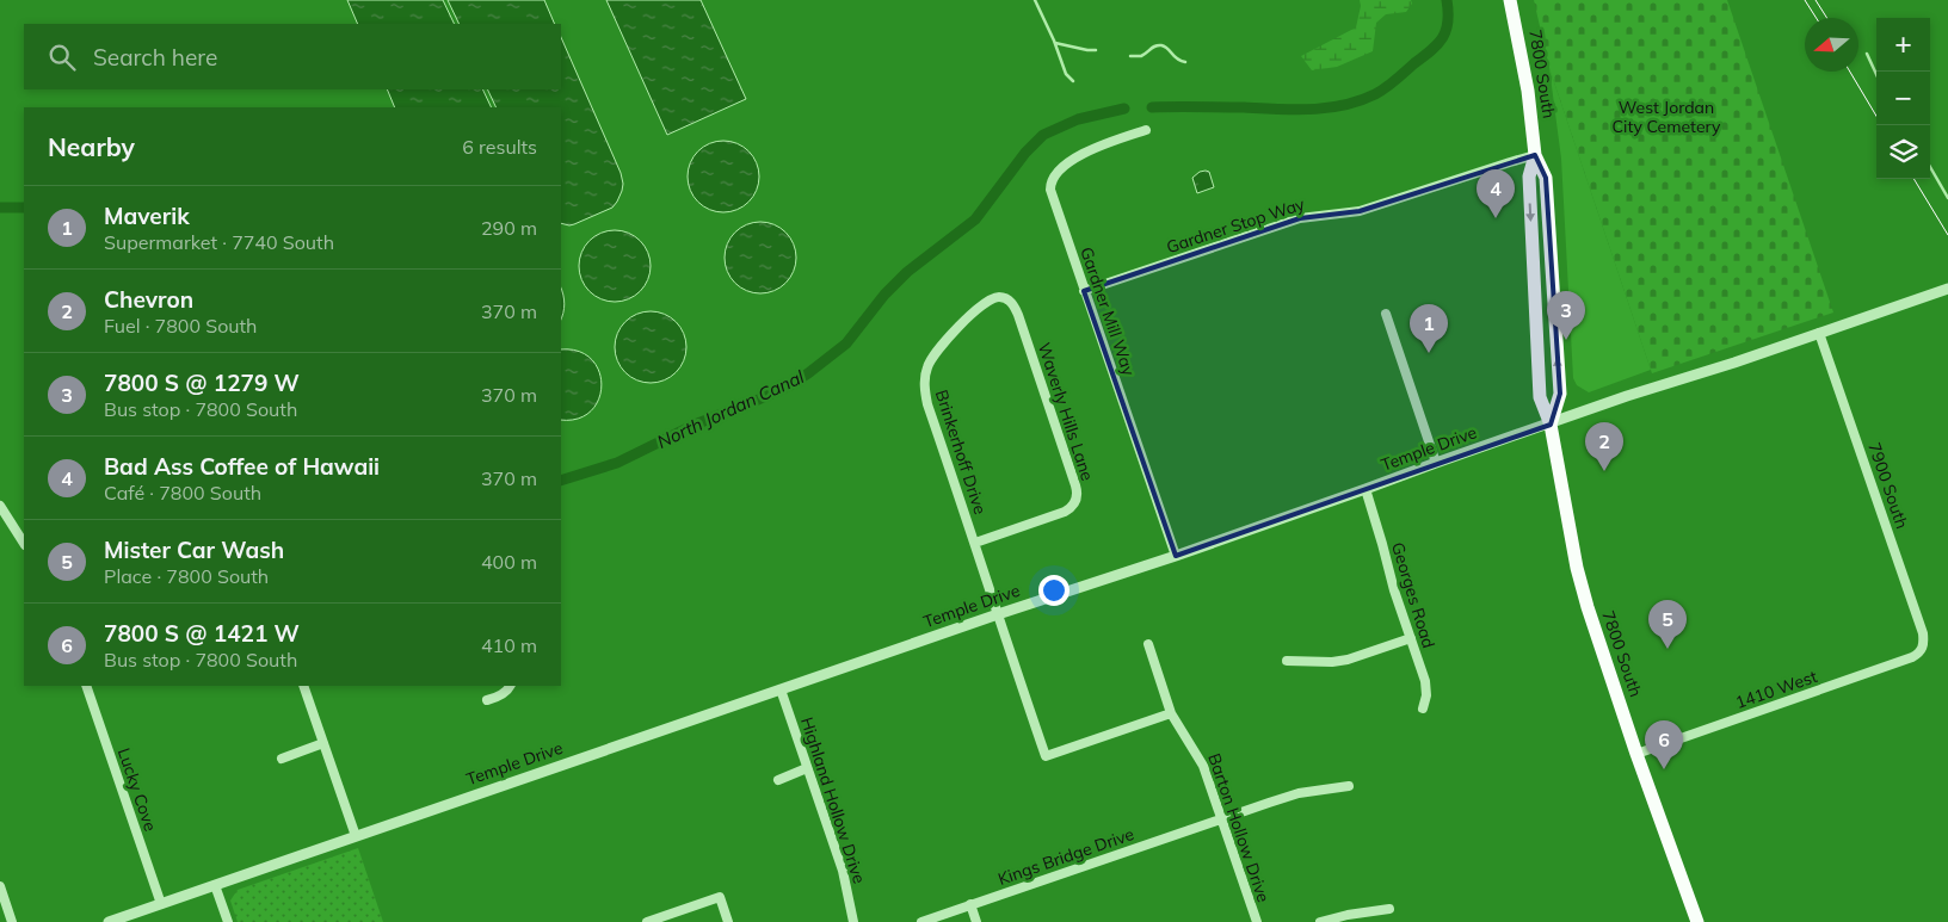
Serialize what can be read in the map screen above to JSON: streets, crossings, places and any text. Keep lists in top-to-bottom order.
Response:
{
  "streets": {
    "main road": ["7800 South"],
    "street": [
      "Gardner Stop Way",
      "Gardner Mill Way",
      "Waverly Hills Lane",
      "Temple Drive",
      "Brinkerhoff Drive",
      "7900 South",
      "Georges Road",
      "1410 West",
      "Lucky Cove",
      "Highland Hollow Drive",
      "Barton Hollow Drive",
      "Kings Bridge Drive"
    ]
  },
  "crossings": [
    ["7800 South", "Gardner Stop Way"],
    ["7800 South", "Temple Drive"],
    ["7800 South", "1410 West"],
    ["Gardner Stop Way", "Gardner Mill Way"],
    ["Gardner Mill Way", "Temple Drive"],
    ["Waverly Hills Lane", "Brinkerhoff Drive"],
    ["Temple Drive", "Brinkerhoff Drive"],
    ["Temple Drive", "7900 South"],
    ["Temple Drive", "Georges Road"],
    ["Temple Drive", "Lucky Cove"],
    ["Temple Drive", "Highland Hollow Drive"],
    ["7900 South", "1410 West"],
    ["Barton Hollow Drive", "Kings Bridge Drive"]
  ],
  "water": ["North Jordan Canal"],
  "parks": ["West Jordan City Cemetery"],
  "north": "left",
  "page": {
    "map_buttons": ["+", "−"],
    "search": "Search here",
    "heading": ["Nearby", "6 results"],
    "pins": [
      "4",
      "3",
      "1",
      "2",
      "5",
      "6"
    ],
    "list": [
      {
        "mark": "1",
        "name": "Maverik",
        "note": "Supermarket · 7740 South",
        "value": "290 m"
      },
      {
        "mark": "2",
        "name": "Chevron",
        "note": "Fuel · 7800 South",
        "value": "370 m"
      },
      {
        "mark": "3",
        "name": "7800 S @ 1279 W",
        "note": "Bus stop · 7800 South",
        "value": "370 m"
      },
      {
        "mark": "4",
        "name": "Bad Ass Coffee of Hawaii",
        "note": "Café · 7800 South",
        "value": "370 m"
      },
      {
        "mark": "5",
        "name": "Mister Car Wash",
        "note": "Place · 7800 South",
        "value": "400 m"
      },
      {
        "mark": "6",
        "name": "7800 S @ 1421 W",
        "note": "Bus stop · 7800 South",
        "value": "410 m"
      }
    ]
  }
}
